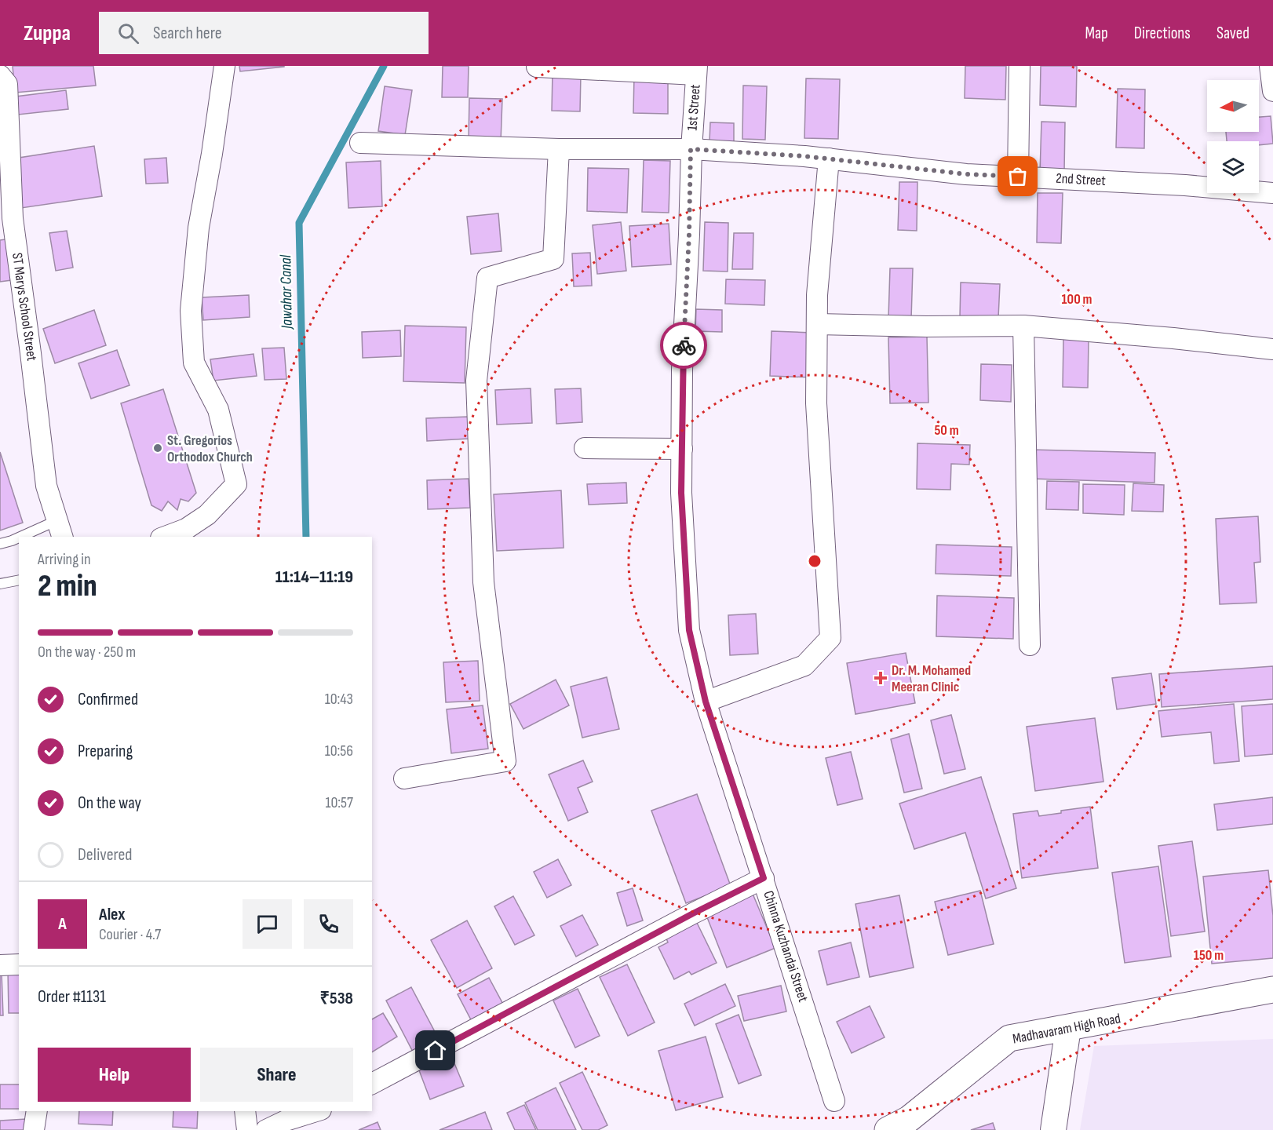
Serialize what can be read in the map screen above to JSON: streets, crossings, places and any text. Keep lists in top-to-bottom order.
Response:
{
  "streets": {
    "main road": ["Madhavaram High Road"],
    "street": [
      "1st Street",
      "2nd Street",
      "ST Marys School Street",
      "Chinna Kuzhandai Street"
    ]
  },
  "crossings": [
    ["1st Street", "2nd Street"],
    ["1st Street", "Chinna Kuzhandai Street"],
    ["2nd Street", "Chinna Kuzhandai Street"]
  ],
  "water": ["Jawahar Canal"],
  "places": {
    "other": ["St. Gregorios Orthodox Church"],
    "health": ["Dr. M. Mohamed Meeran Clinic"]
  },
  "north": "left",
  "page": {
    "header": "Zuppa",
    "search": "Search here",
    "nav": ["Map", "Directions", "Saved"],
    "heading": ["2 min", "Arriving in", "11:14–11:19"],
    "panel": [
      "Alex",
      "Courier · 4.7",
      "Order #1131",
      "₹538"
    ],
    "bar": "On the way · 250 m",
    "list": [
      ["Confirmed", "10:43"],
      ["Preparing", "10:56"],
      ["On the way", "10:57"],
      "Delivered"
    ],
    "round": "A",
    "buttons": ["Help", "Share"]
  },
  "rings": ["100 m", "50 m", "150 m"]
}
